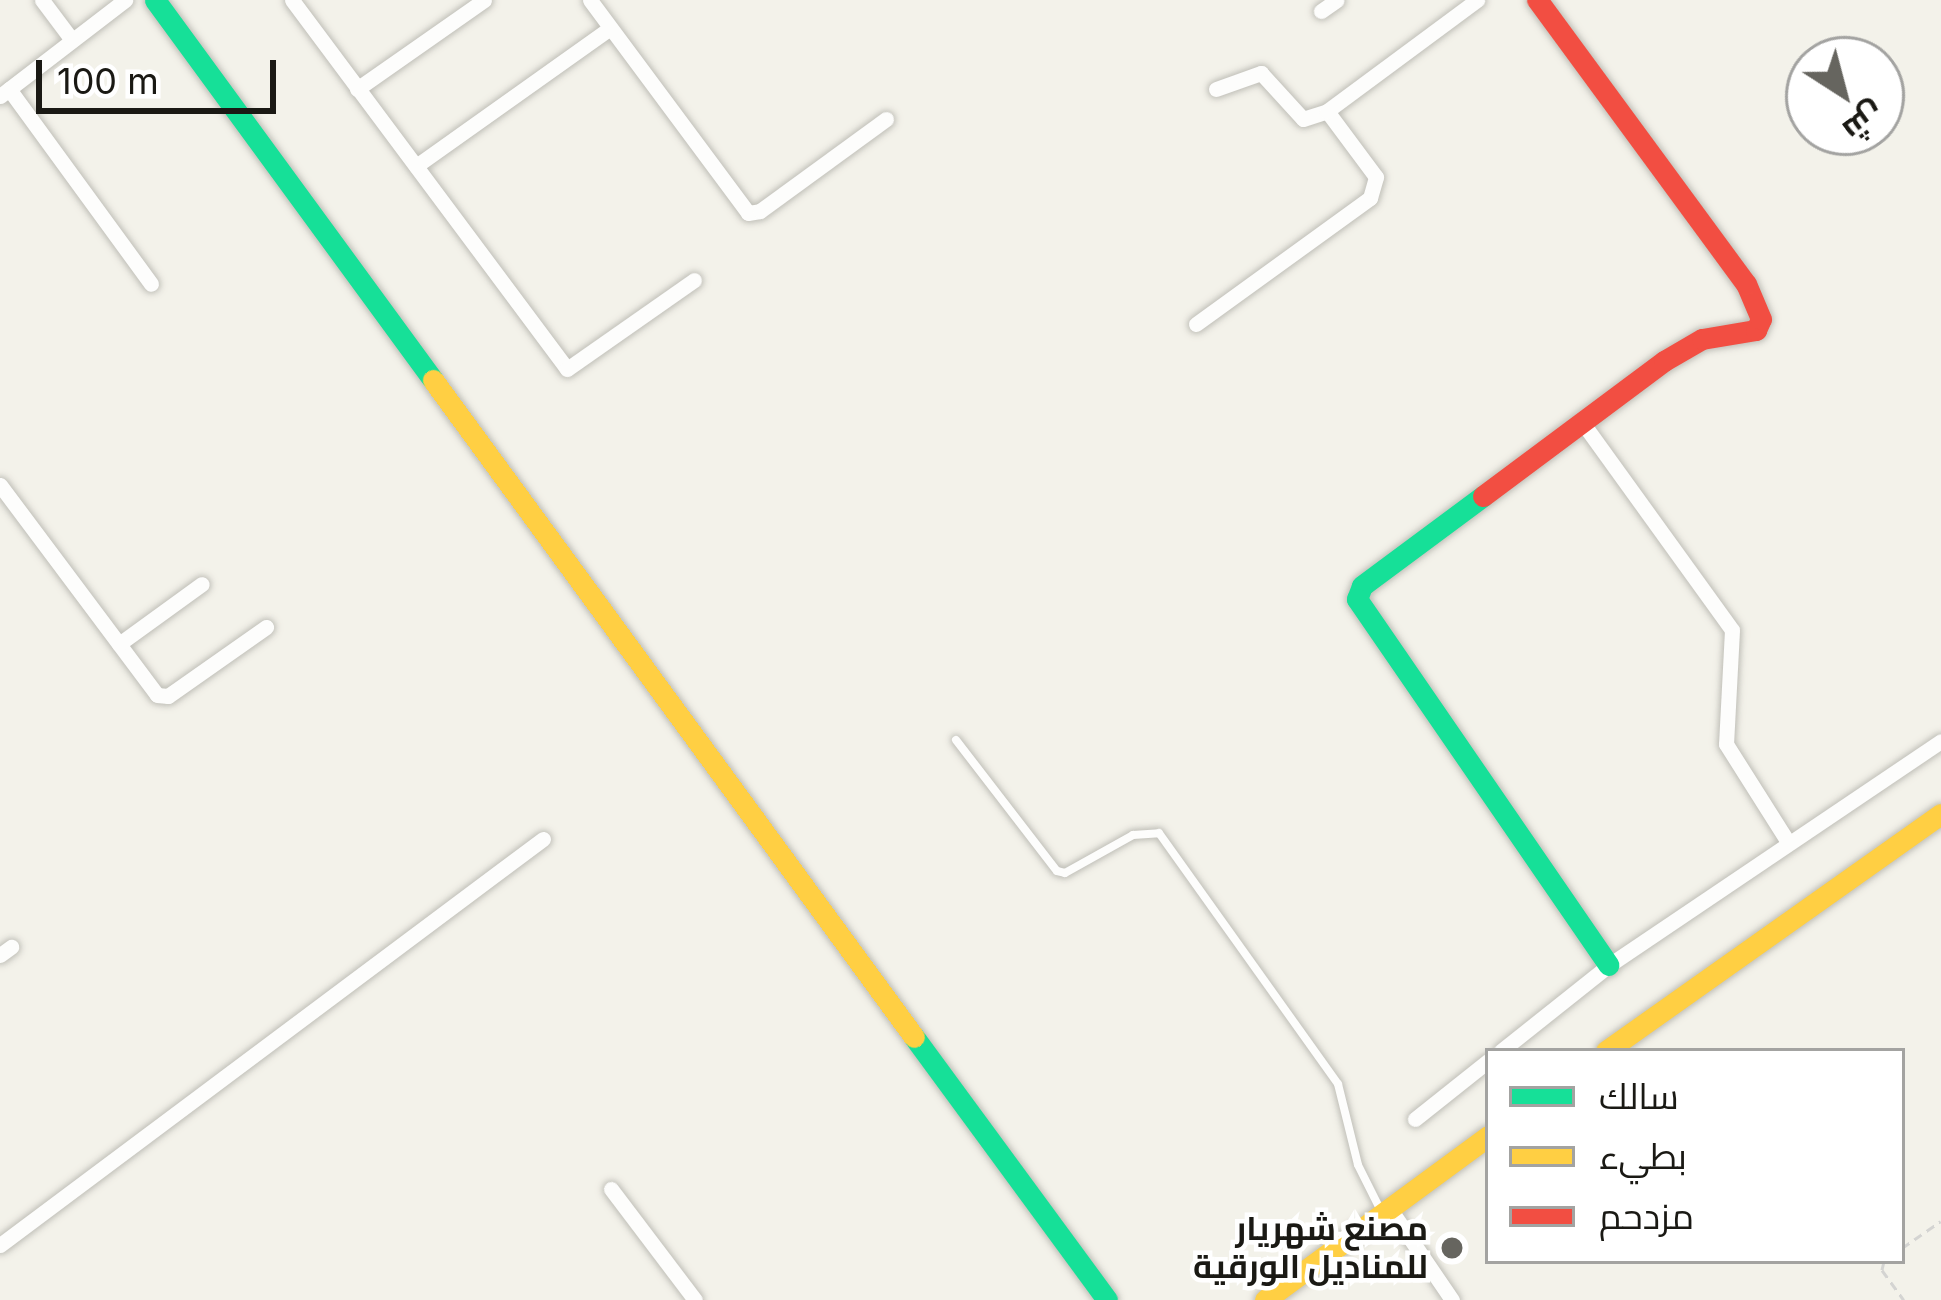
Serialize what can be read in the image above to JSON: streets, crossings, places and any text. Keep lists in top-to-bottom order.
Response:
{
  "places": ["مصنع شهريار للمناديل الورقية"],
  "legend": ["سالك", "بطيء", "مزدحم"],
  "scale_bar": "100 m",
  "north": "bottom right"
}
